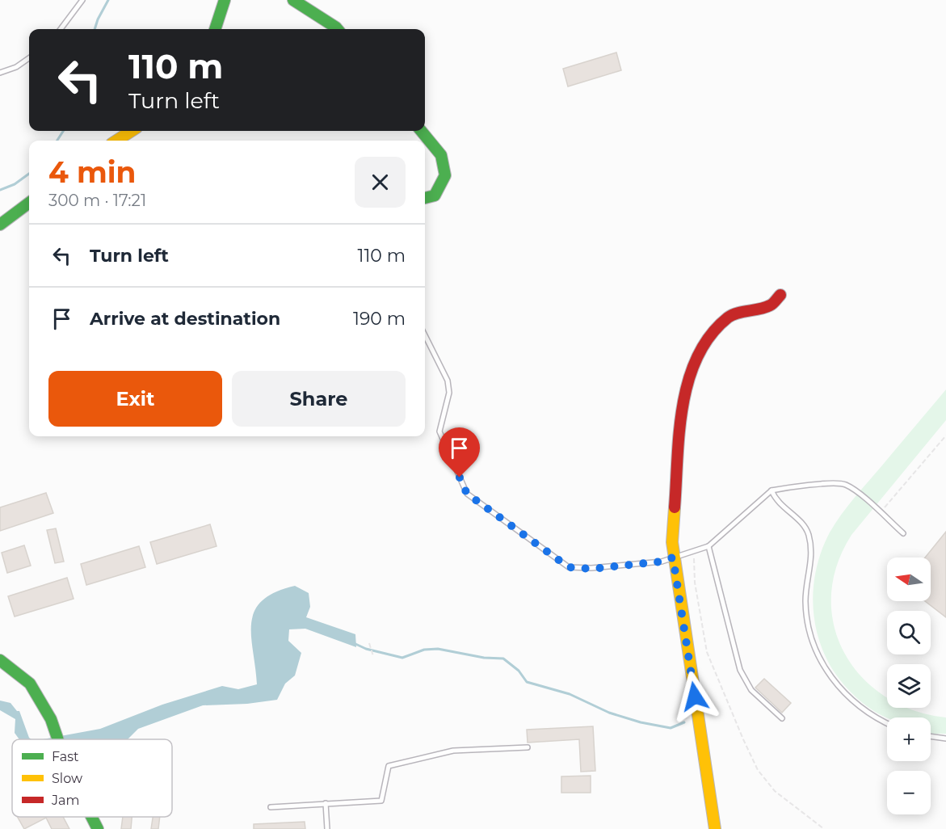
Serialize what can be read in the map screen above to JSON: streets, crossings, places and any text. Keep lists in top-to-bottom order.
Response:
{
  "legend": ["Fast", "Slow", "Jam"],
  "north": "left",
  "page": {
    "turn": ["110 m", "Turn left"],
    "heading": ["4 min", "300 m · 17:21"],
    "list": [
      {
        "name": "Turn left",
        "value": "110 m"
      },
      {
        "name": "Arrive at destination",
        "value": "190 m"
      }
    ],
    "buttons": ["Exit", "Share"],
    "map_buttons": ["+", "−"]
  }
}
